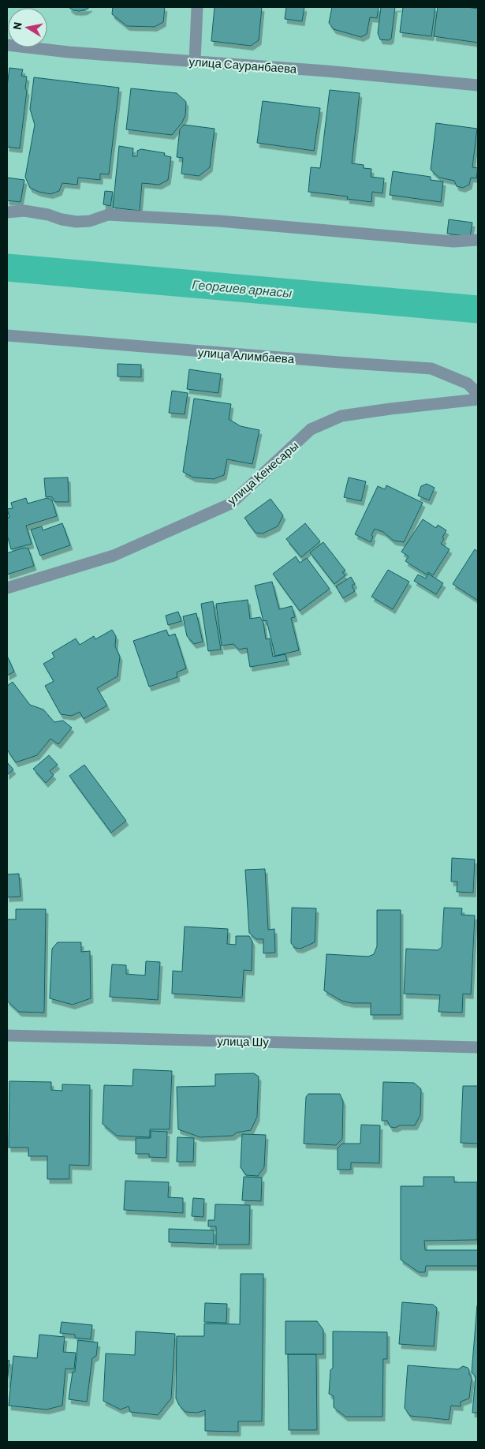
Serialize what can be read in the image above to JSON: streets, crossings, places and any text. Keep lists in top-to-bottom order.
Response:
{
  "streets": {
    "street": [
      "улица Сауранбаева",
      "улица Алимбаева",
      "улица Кенесары",
      "улица Шу"
    ]
  },
  "water": ["Георгиев арнасы"],
  "north": "left"
}
